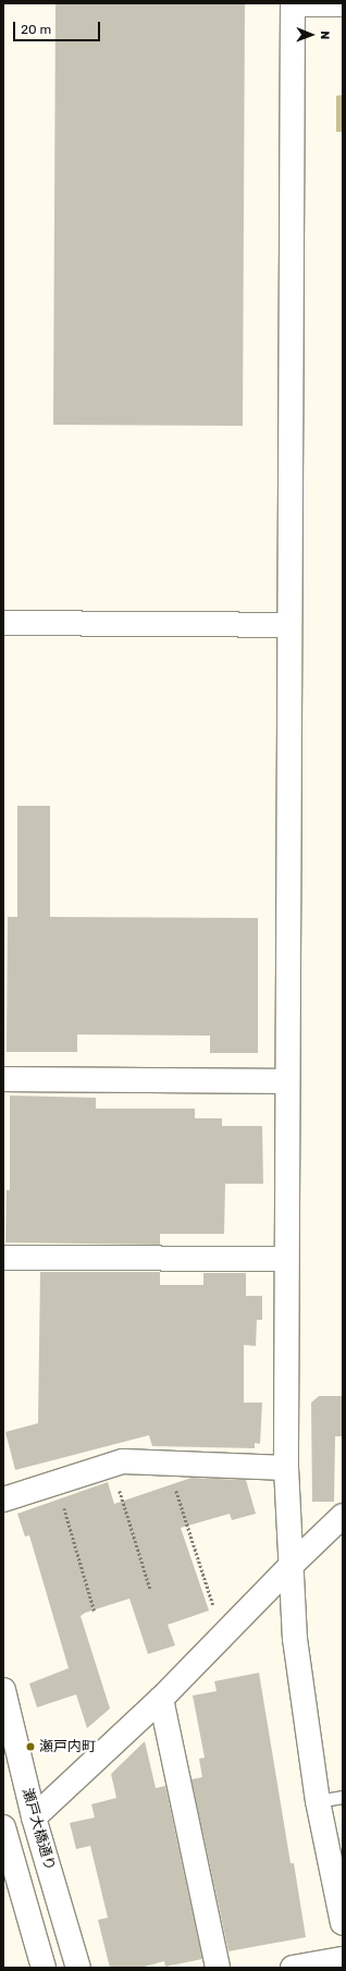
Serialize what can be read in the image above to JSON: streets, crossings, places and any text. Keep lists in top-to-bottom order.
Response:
{
  "streets": {
    "street": ["瀬戸大橋通り"]
  },
  "places": ["瀬戸内町"],
  "scale_bar": "20 m",
  "north": "right"
}
